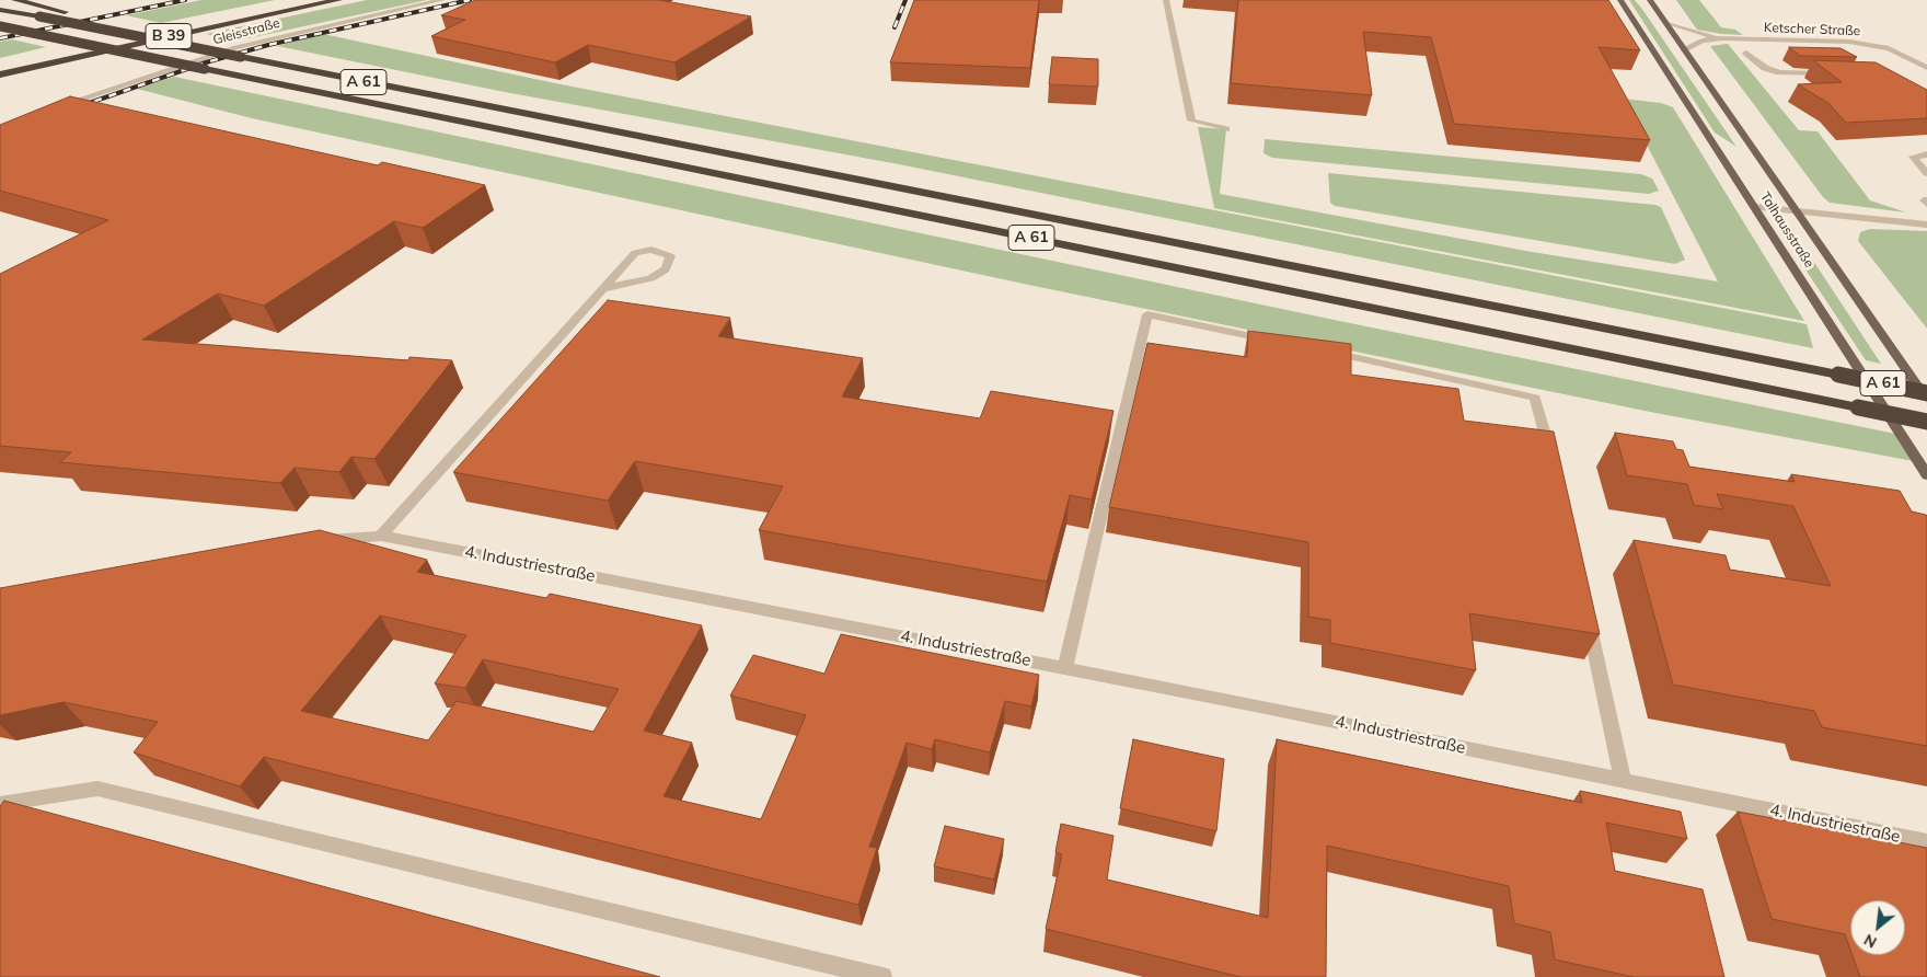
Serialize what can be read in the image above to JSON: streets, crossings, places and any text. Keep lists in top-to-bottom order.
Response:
{
  "streets": {
    "highway": ["B 39", "A 61"],
    "main road": ["Talhausstraße"],
    "street": ["Ketscher Straße", "Gleisstraße", "4. Industriestraße"]
  },
  "crossings": [
    ["Ketscher Straße", "Talhausstraße"]
  ],
  "north": "bottom left"
}
